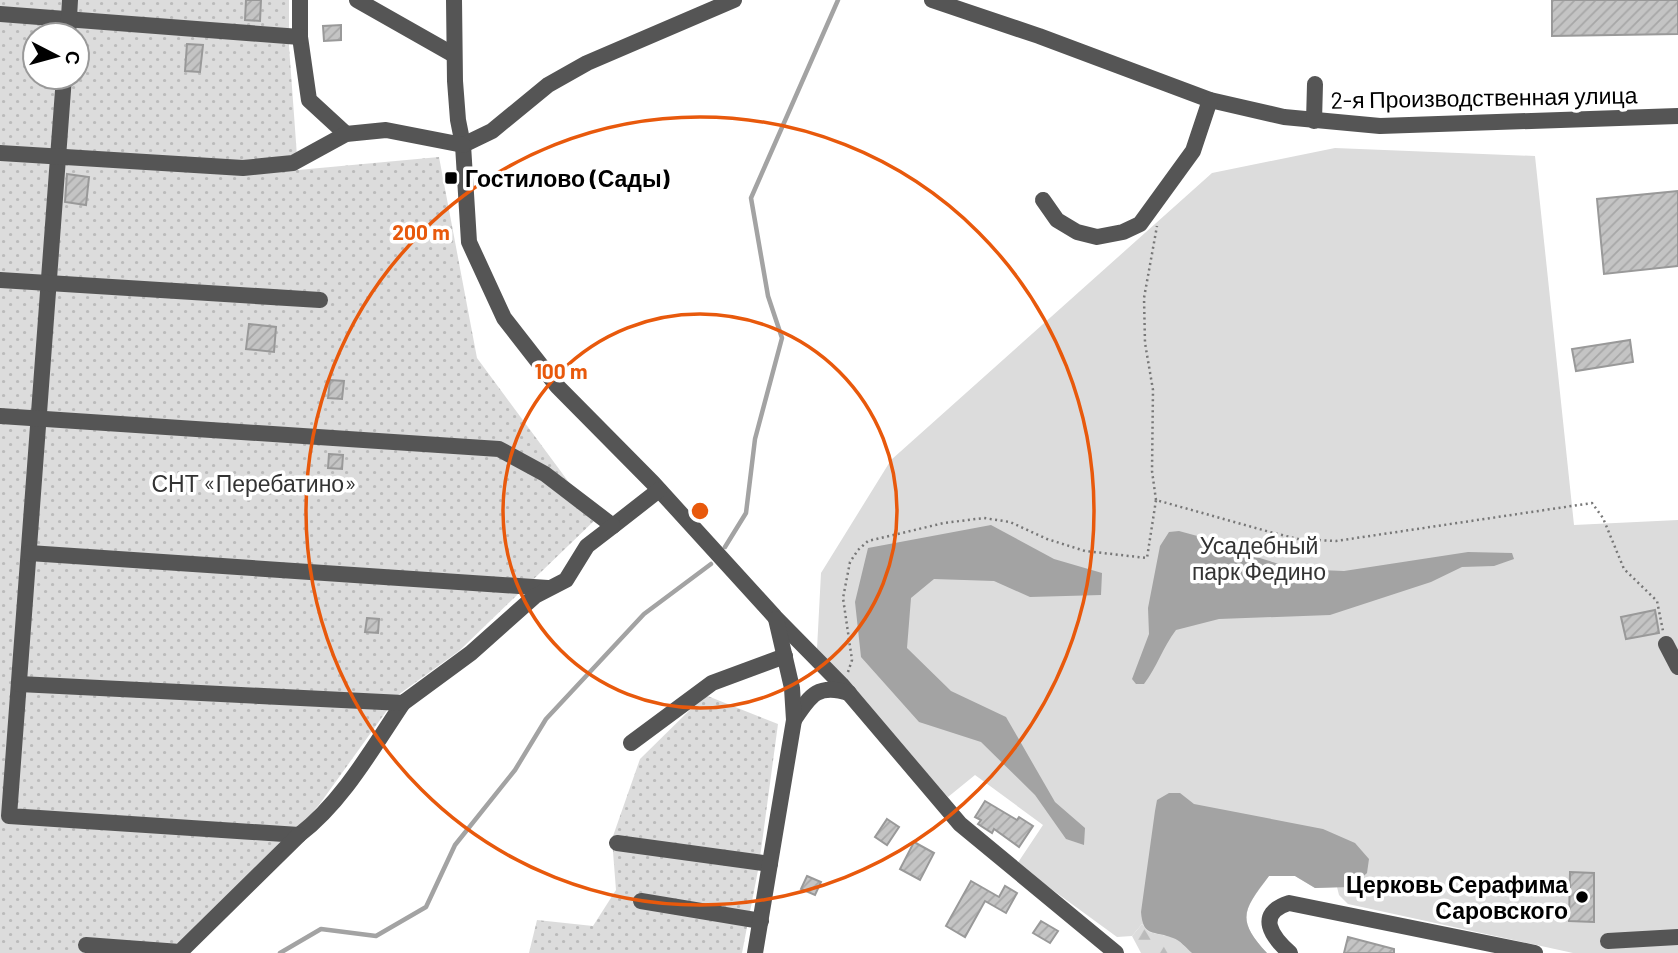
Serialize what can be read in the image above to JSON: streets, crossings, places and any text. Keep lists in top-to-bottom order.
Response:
{
  "streets": {
    "street": ["2-я Производственная улица"]
  },
  "parks": ["СНТ «Перебатино»", "Усадебный парк Федино"],
  "places": {
    "transit": ["Гостилово (Сады)"],
    "other": ["Церковь Серафима Саровского"]
  },
  "north": "right",
  "rings": ["200 m", "100 m"]
}
